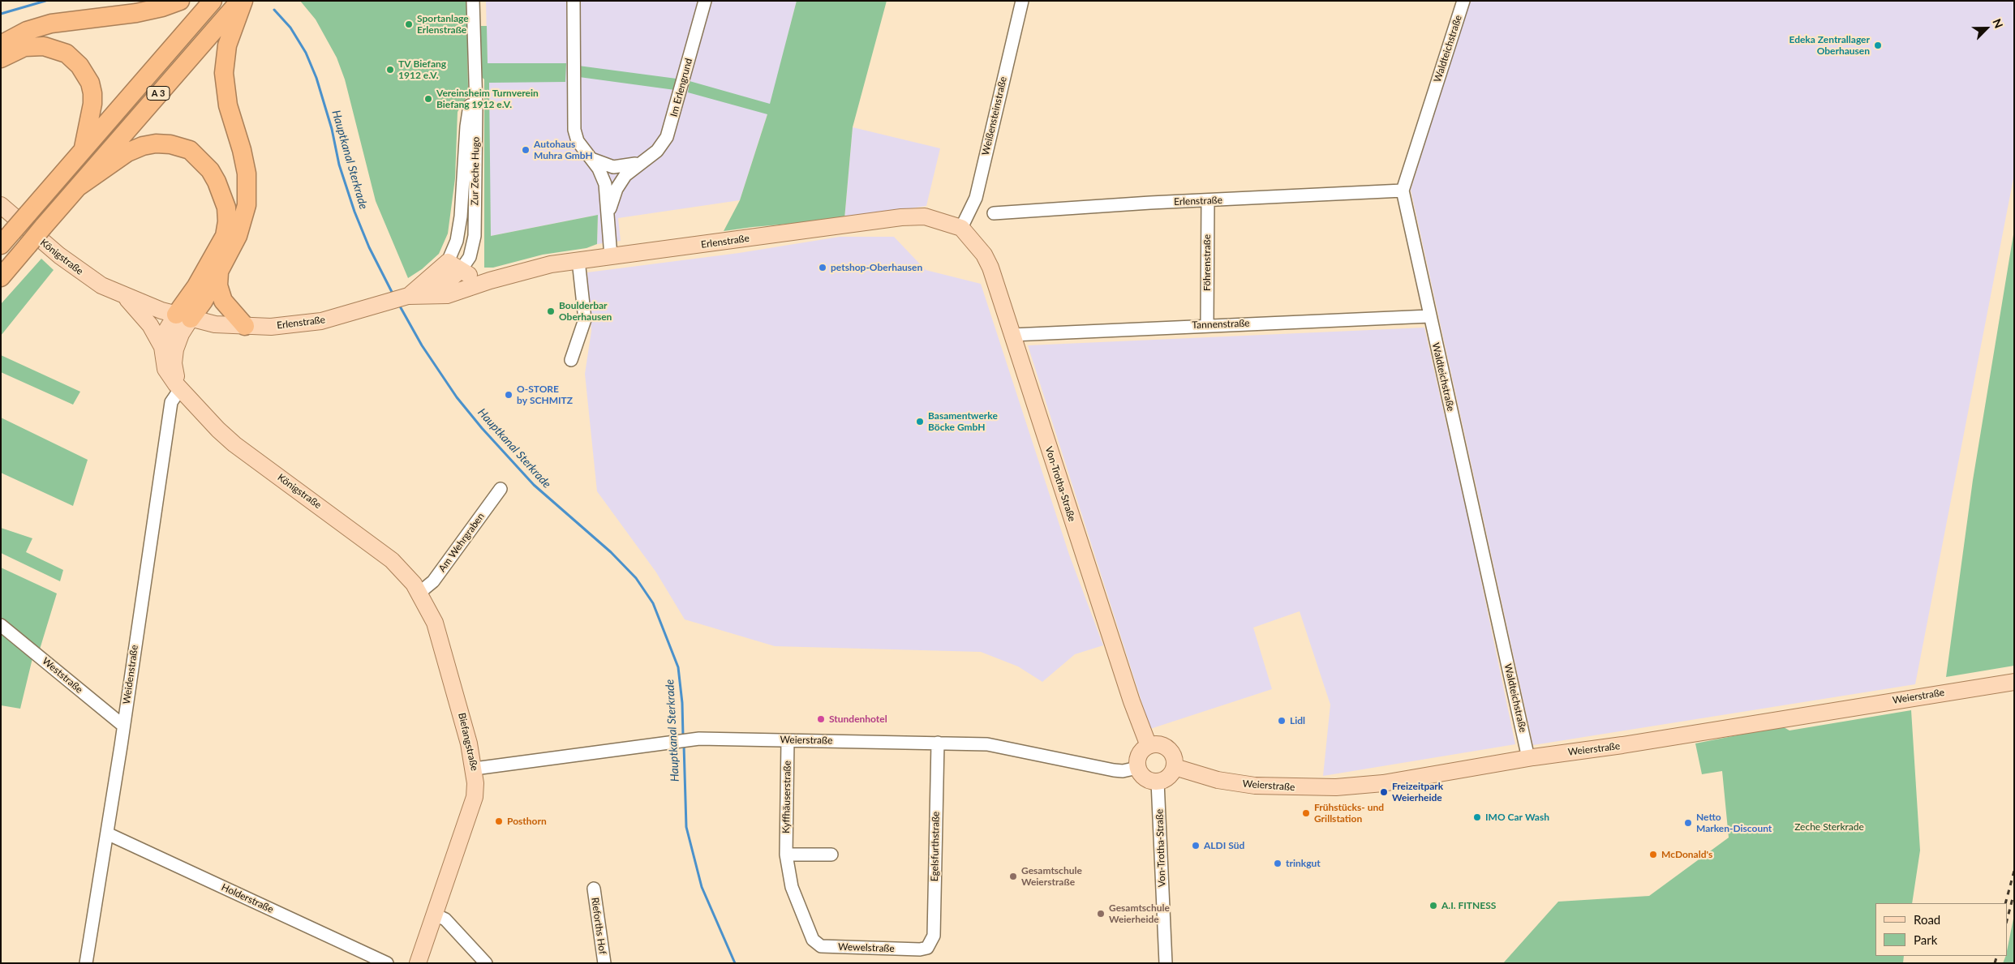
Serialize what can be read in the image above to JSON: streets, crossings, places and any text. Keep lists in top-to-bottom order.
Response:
{
  "streets": {
    "highway": ["A 3"],
    "main road": [
      "Erlenstraße",
      "Königstraße",
      "Von-Trotha-Straße",
      "Weierstraße",
      "Biefangstraße"
    ],
    "street": [
      "Waldteichstraße",
      "Im Erlengrund",
      "Weißensteinstraße",
      "Zur Zeche Hugo",
      "Föhrenstraße",
      "Tannenstraße",
      "Am Wehrgraben",
      "Weidenstraße",
      "Weststraße",
      "Kyffhäuserstraße",
      "Egelsfurthstraße",
      "Holderstraße",
      "Rieforths Hof",
      "Wewelstraße"
    ]
  },
  "crossings": [
    ["Waldteichstraße", "Erlenstraße"],
    ["Waldteichstraße", "Tannenstraße"],
    ["Waldteichstraße", "Weierstraße"],
    ["Im Erlengrund", "Erlenstraße"],
    ["Weißensteinstraße", "Erlenstraße"],
    ["Weißensteinstraße", "Von-Trotha-Straße"],
    ["Zur Zeche Hugo", "Erlenstraße"],
    ["Erlenstraße", "Königstraße"],
    ["Erlenstraße", "Föhrenstraße"],
    ["Erlenstraße", "Von-Trotha-Straße"],
    ["Königstraße", "Am Wehrgraben"],
    ["Königstraße", "Weidenstraße"],
    ["Königstraße", "Biefangstraße"],
    ["Föhrenstraße", "Tannenstraße"],
    ["Tannenstraße", "Von-Trotha-Straße"],
    ["Von-Trotha-Straße", "Weierstraße"],
    ["Am Wehrgraben", "Biefangstraße"],
    ["Weidenstraße", "Weststraße"],
    ["Weidenstraße", "Holderstraße"],
    ["Weierstraße", "Biefangstraße"],
    ["Weierstraße", "Kyffhäuserstraße"],
    ["Weierstraße", "Egelsfurthstraße"],
    ["Kyffhäuserstraße", "Wewelstraße"],
    ["Egelsfurthstraße", "Wewelstraße"]
  ],
  "water": ["Hauptkanal Sterkrade"],
  "parks": ["Zeche Sterkrade"],
  "places": [
    "Sportanlage Erlenstraße",
    "Edeka Zentrallager Oberhausen",
    "TV Biefang 1912 e.V.",
    "Vereinsheim Turnverein Biefang 1912 e.V.",
    "Autohaus Muhra GmbH",
    "petshop-Oberhausen",
    "Boulderbar Oberhausen",
    "O-STORE by SCHMITZ",
    "Basamentwerke Böcke GmbH",
    "Stundenhotel",
    "Lidl",
    "Freizeitpark Weierheide",
    "Frühstücks- und Grillstation",
    "IMO Car Wash",
    "Posthorn",
    "Netto Marken-Discount",
    "ALDI Süd",
    "McDonald's",
    "trinkgut",
    "Gesamtschule Weierstraße",
    "A.I. FITNESS",
    "Gesamtschule Weierheide"
  ],
  "legend": ["Road", "Park"],
  "north": "top right"
}
